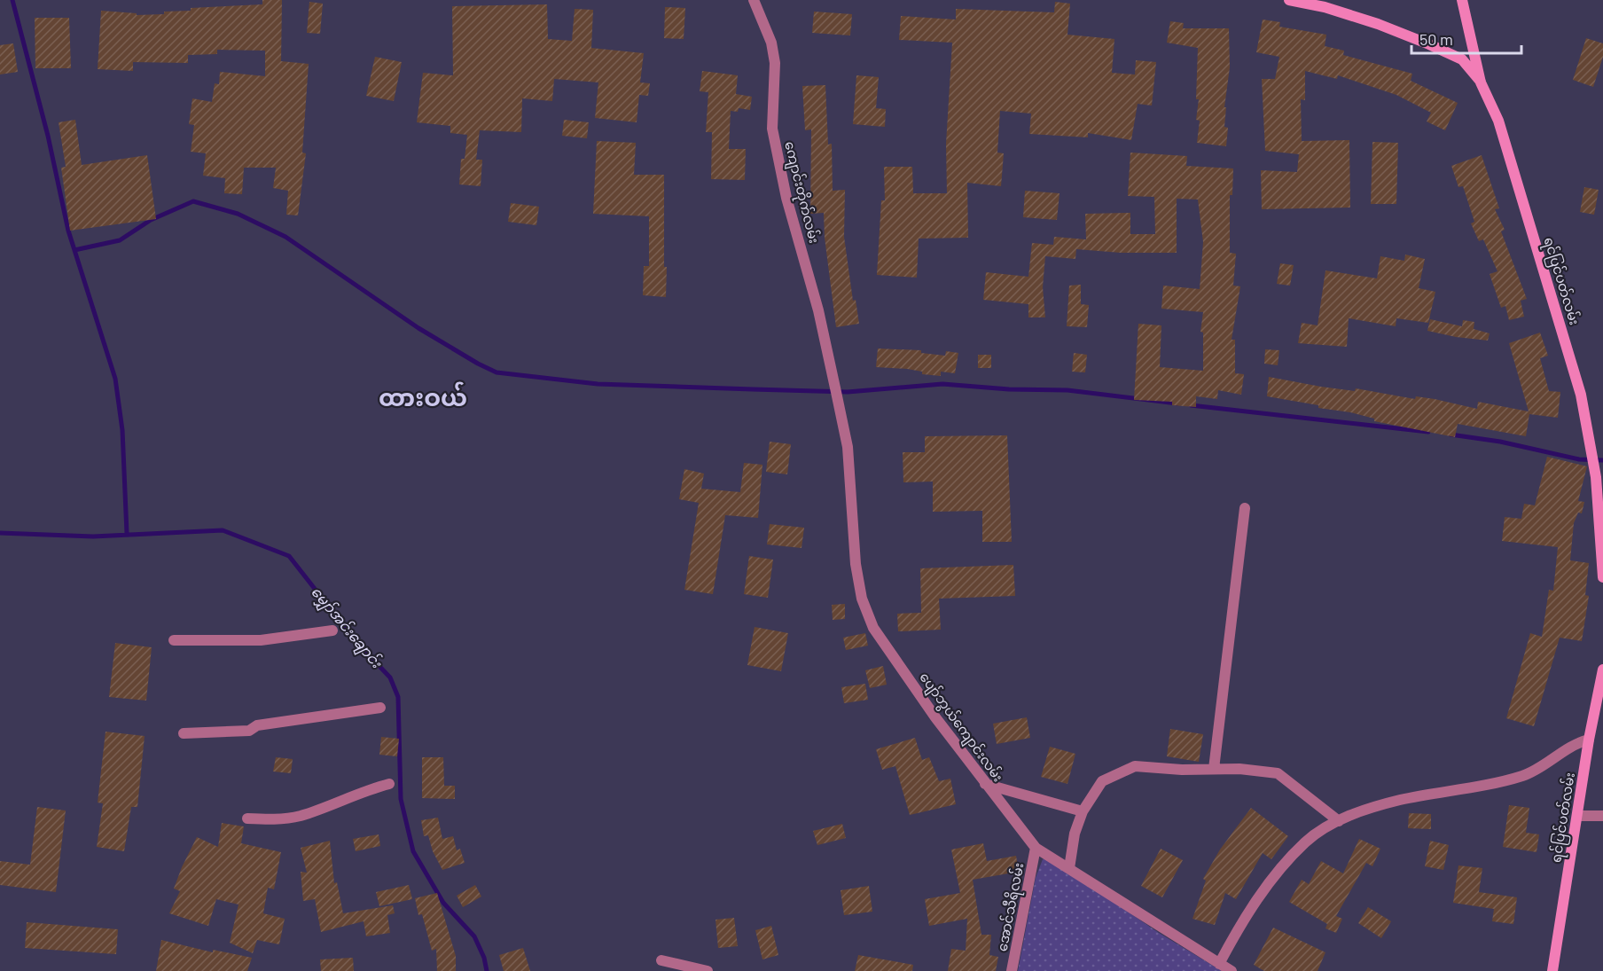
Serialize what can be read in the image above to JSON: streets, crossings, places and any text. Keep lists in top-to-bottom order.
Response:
{
  "streets": {
    "street": [
      "ကျောင်းတိုက်လမ်း",
      "ရင်ပြင်ပတ်လမ်း",
      "ပျော်ဘွယ်ကျောင်းလမ်း",
      "အောင်သီရိလမ်း"
    ]
  },
  "crossings": [
    ["ကျောင်းတိုက်လမ်း", "ပျော်ဘွယ်ကျောင်းလမ်း"],
    ["ပျော်ဘွယ်ကျောင်းလမ်း", "အောင်သီရိလမ်း"]
  ],
  "districts": ["ထားဝယ်"],
  "water": ["မျှော်အင်းချောင်း"],
  "scale_bar": "50 m"
}
